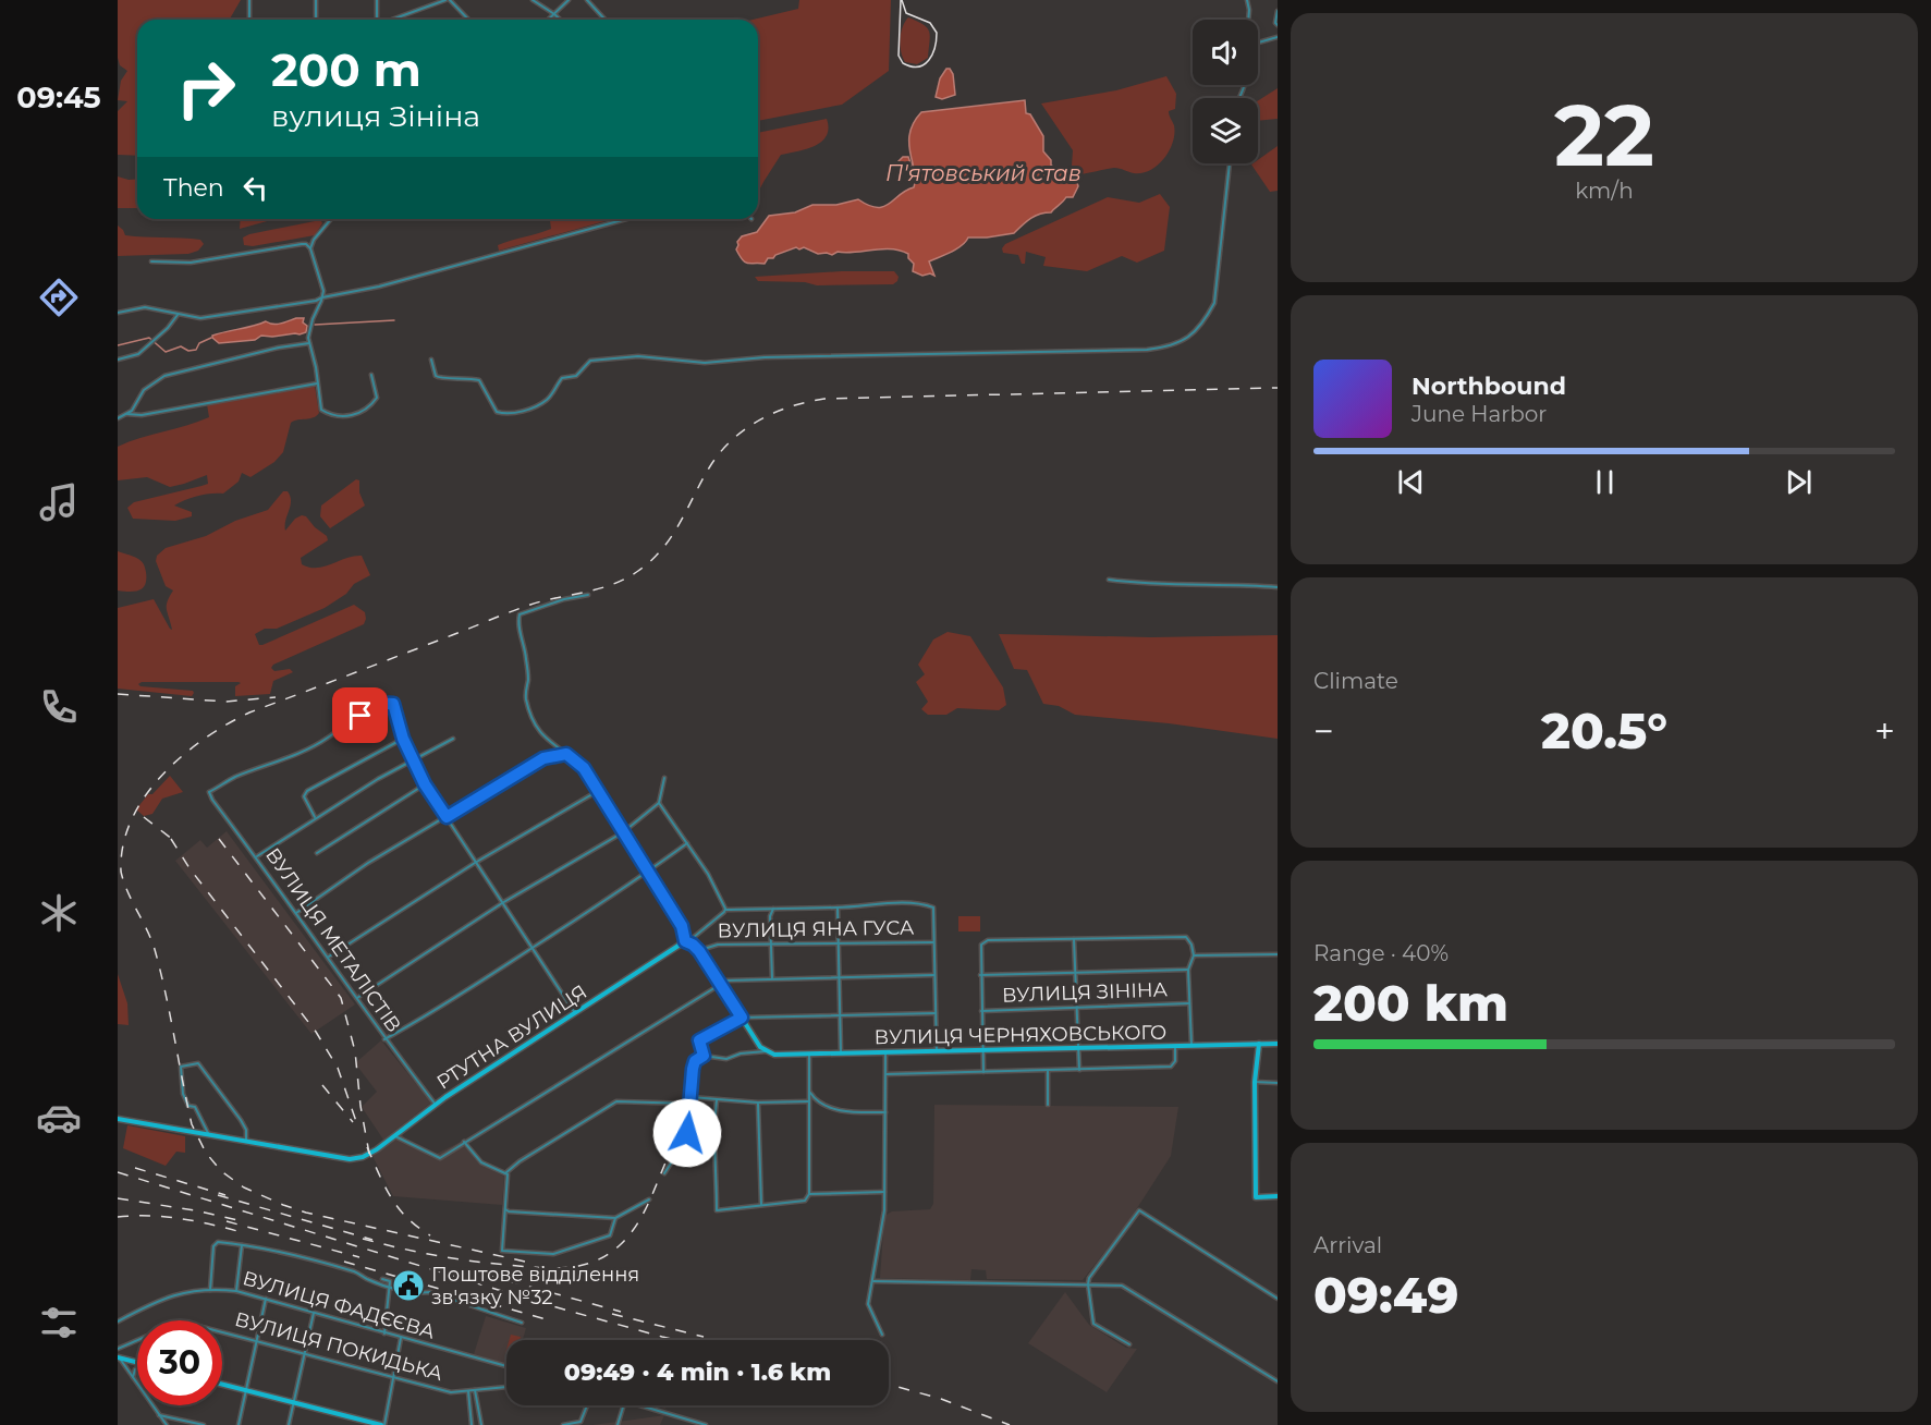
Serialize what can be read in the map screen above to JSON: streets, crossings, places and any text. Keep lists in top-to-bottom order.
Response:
{
  "streets": {
    "main road": ["ВУЛИЦЯ ЧЕРНЯХОВСЬКОГО", "РТУТНА ВУЛИЦЯ"],
    "street": [
      "ВУЛИЦЯ ЯНА ГУСА",
      "ВУЛИЦЯ МЕТАЛІСТІВ",
      "ВУЛИЦЯ ЗІНІНА",
      "ВУЛИЦЯ ФАДЄЄВА",
      "ВУЛИЦЯ ПОКИДЬКА"
    ]
  },
  "crossings": [
    ["ВУЛИЦЯ МЕТАЛІСТІВ", "РТУТНА ВУЛИЦЯ"]
  ],
  "water": ["П'ятовський став"],
  "places": {
    "public building": ["Поштове відділення зв'язку №32"]
  },
  "page": {
    "tabs": "09:45",
    "tile": [
      ["22", "km/h"],
      "Climate",
      ["Range · 40%", "200 km"],
      ["Arrival", "09:49"]
    ],
    "turn": ["200 m", "вулиця Зініна"],
    "then": "Then",
    "song": ["Northbound", "June Harbor"],
    "heat": ["−", "20.5°", "+"],
    "limit": "30",
    "trip": "09:49 · 4 min · 1.6 km"
  }
}
